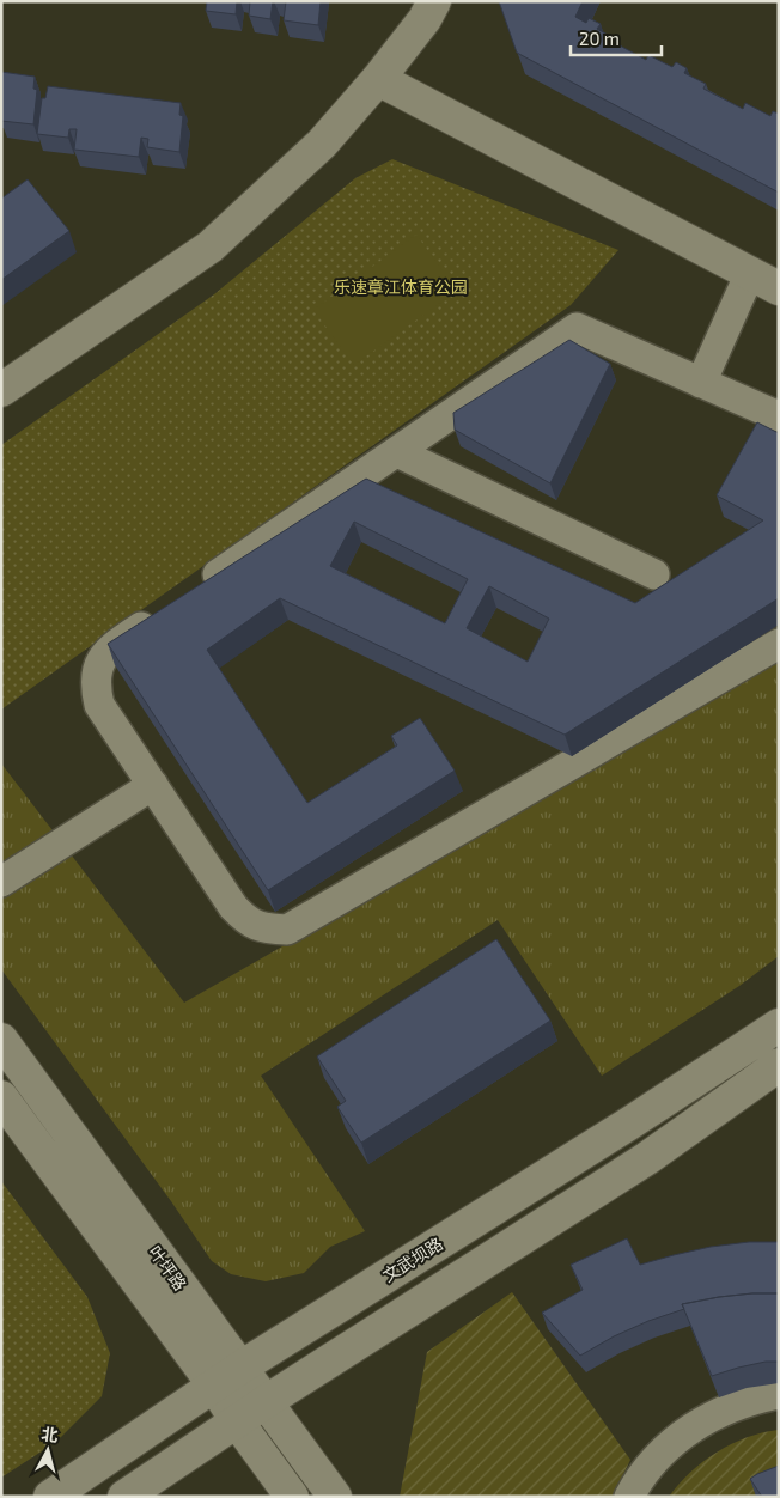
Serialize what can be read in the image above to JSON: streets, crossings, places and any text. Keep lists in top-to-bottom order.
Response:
{
  "streets": {
    "street": ["文武坝路", "叶坪路"]
  },
  "crossings": [
    ["文武坝路", "叶坪路"]
  ],
  "parks": ["乐速章江体育公园"],
  "scale_bar": "20 m",
  "north": "top"
}
